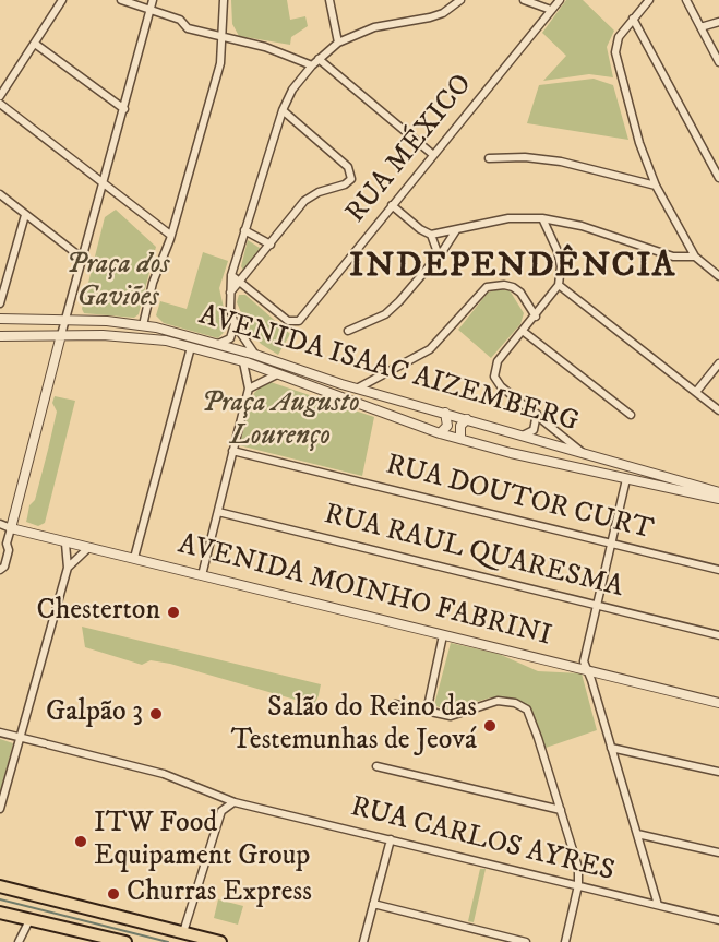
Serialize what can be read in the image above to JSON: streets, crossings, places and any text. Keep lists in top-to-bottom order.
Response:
{
  "streets": {
    "street": [
      "RUA MÉXICO",
      "AVENIDA ISAAC AIZEMBERG",
      "RUA DOUTOR CURT",
      "RUA RAUL QUARESMA",
      "AVENIDA MOINHO FABRINI",
      "RUA CARLOS AYRES"
    ]
  },
  "districts": ["INDEPENDÊNCIA"],
  "parks": ["Praça dos Gaviões", "Praça Augusto Lourenço"],
  "places": [
    "Chesterton",
    "Galpão 3",
    "Salão do Reino das Testemunhas de Jeová",
    "ITW Food Equipament Group",
    "Churras Express"
  ]
}
